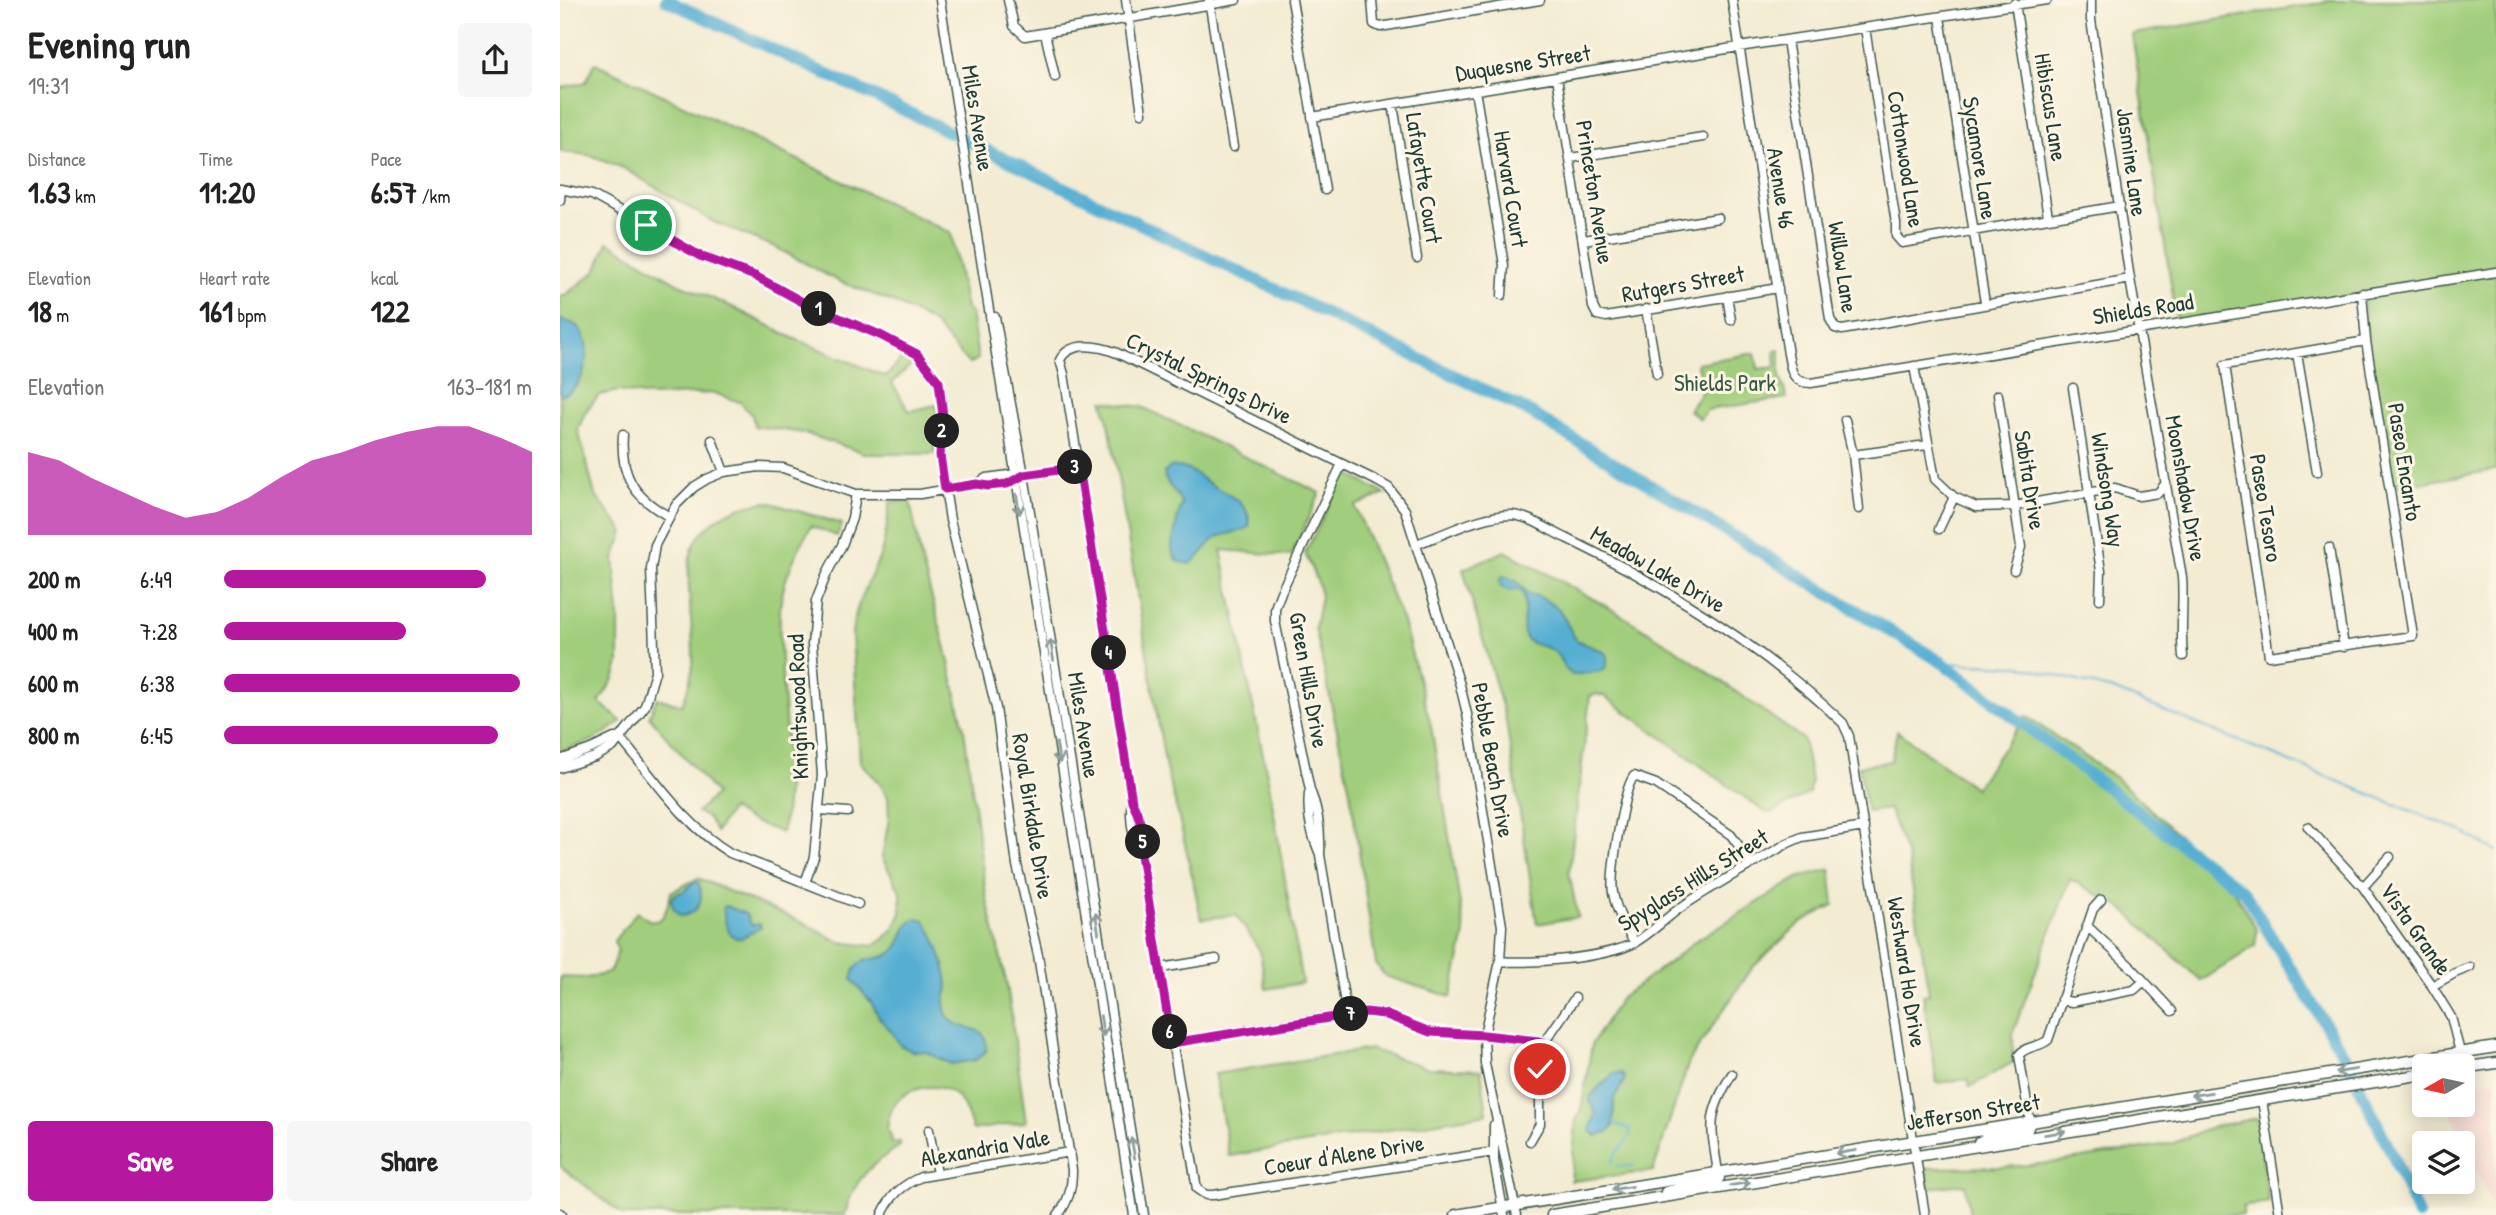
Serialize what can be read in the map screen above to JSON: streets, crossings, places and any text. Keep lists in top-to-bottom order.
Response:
{
  "streets": {
    "main road": ["Jefferson Street"],
    "street": [
      "Duquesne Street",
      "Hibiscus Lane",
      "Miles Avenue",
      "Sycamore Lane",
      "Cottonwood Lane",
      "Jasmine Lane",
      "Lafayette Court",
      "Avenue 46",
      "Harvard Court",
      "Princeton Avenue",
      "Willow Lane",
      "Rutgers Street",
      "Shields Road",
      "Crystal Springs Drive",
      "Paseo Encanto",
      "Sabita Drive",
      "Moonshadow Drive",
      "Windsong Way",
      "Paseo Tesoro",
      "Meadow Lake Drive",
      "Green Hills Drive",
      "Knightswood Road",
      "Pebble Beach Drive",
      "Royal Birkdale Drive",
      "Spyglass Hills Street",
      "Vista Grande",
      "Westward Ho Drive",
      "Alexandria Vale",
      "Coeur d'Alene Drive"
    ]
  },
  "crossings": [
    ["Duquesne Street", "Lafayette Court"],
    ["Duquesne Street", "Avenue 46"],
    ["Duquesne Street", "Harvard Court"],
    ["Duquesne Street", "Princeton Avenue"],
    ["Hibiscus Lane", "Cottonwood Lane"],
    ["Sycamore Lane", "Cottonwood Lane"],
    ["Sycamore Lane", "Willow Lane"],
    ["Cottonwood Lane", "Jasmine Lane"],
    ["Jasmine Lane", "Willow Lane"],
    ["Jasmine Lane", "Shields Road"],
    ["Jasmine Lane", "Moonshadow Drive"],
    ["Avenue 46", "Rutgers Street"],
    ["Avenue 46", "Shields Road"],
    ["Princeton Avenue", "Rutgers Street"],
    ["Shields Road", "Paseo Encanto"],
    ["Shields Road", "Moonshadow Drive"],
    ["Crystal Springs Drive", "Green Hills Drive"],
    ["Crystal Springs Drive", "Pebble Beach Drive"],
    ["Paseo Encanto", "Paseo Tesoro"],
    ["Meadow Lake Drive", "Pebble Beach Drive"],
    ["Meadow Lake Drive", "Westward Ho Drive"],
    ["Green Hills Drive", "Pebble Beach Drive"],
    ["Pebble Beach Drive", "Spyglass Hills Street"],
    ["Royal Birkdale Drive", "Alexandria Vale"],
    ["Spyglass Hills Street", "Westward Ho Drive"],
    ["Vista Grande", "Jefferson Street"],
    ["Westward Ho Drive", "Jefferson Street"]
  ],
  "parks": ["Shields Park"],
  "north": "left",
  "page": {
    "heading": ["Evening run", "19:31"],
    "stats": [
      ["Distance", "1.63 km"],
      ["Time", "11:20"],
      ["Pace", "6:57 /km"],
      ["Elevation", "18 m"],
      ["Heart rate", "161 bpm"],
      ["kcal", "122"]
    ],
    "pins": [
      "1",
      "2",
      "3",
      "4",
      "5",
      "7",
      "6"
    ],
    "chart": ["Elevation", "163–181 m"],
    "list": [
      {
        "name": "200 m",
        "note": "6:49"
      },
      {
        "name": "400 m",
        "note": "7:28"
      },
      {
        "name": "600 m",
        "note": "6:38"
      },
      {
        "name": "800 m",
        "note": "6:45"
      }
    ],
    "buttons": ["Save", "Share"]
  }
}
